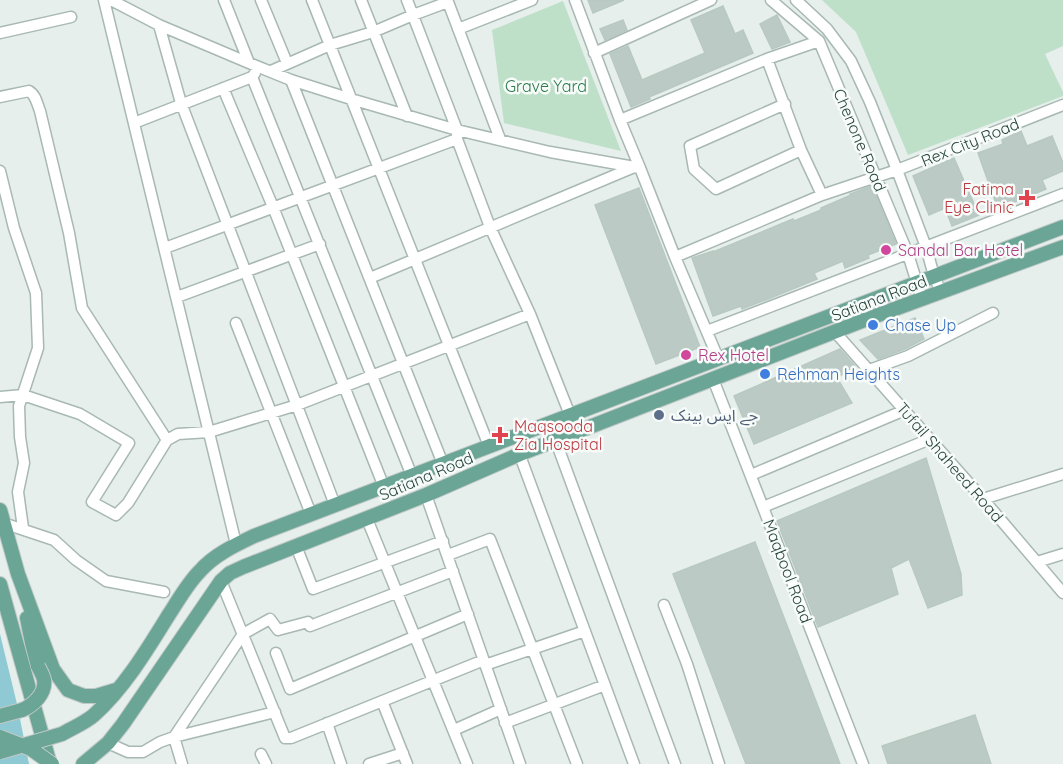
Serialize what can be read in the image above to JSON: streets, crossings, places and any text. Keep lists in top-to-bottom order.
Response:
{
  "streets": {
    "main road": ["Satiana Road"],
    "street": [
      "Chenone Road",
      "Rex City Road",
      "Tufail Shaheed Road",
      "Maqbool Road"
    ]
  },
  "crossings": [
    ["Chenone Road", "Rex City Road"],
    ["Chenone Road", "Satiana Road"],
    ["Satiana Road", "Tufail Shaheed Road"],
    ["Satiana Road", "Maqbool Road"]
  ],
  "parks": ["Grave Yard"],
  "places": {
    "health": ["Fatima Eye Clinic", "Maqsooda Zia Hospital"],
    "other": [
      "Sandal Bar Hotel",
      "Chase Up",
      "Rex Hotel",
      "Rehman Heights",
      "جے ایس بینک"
    ]
  }
}
